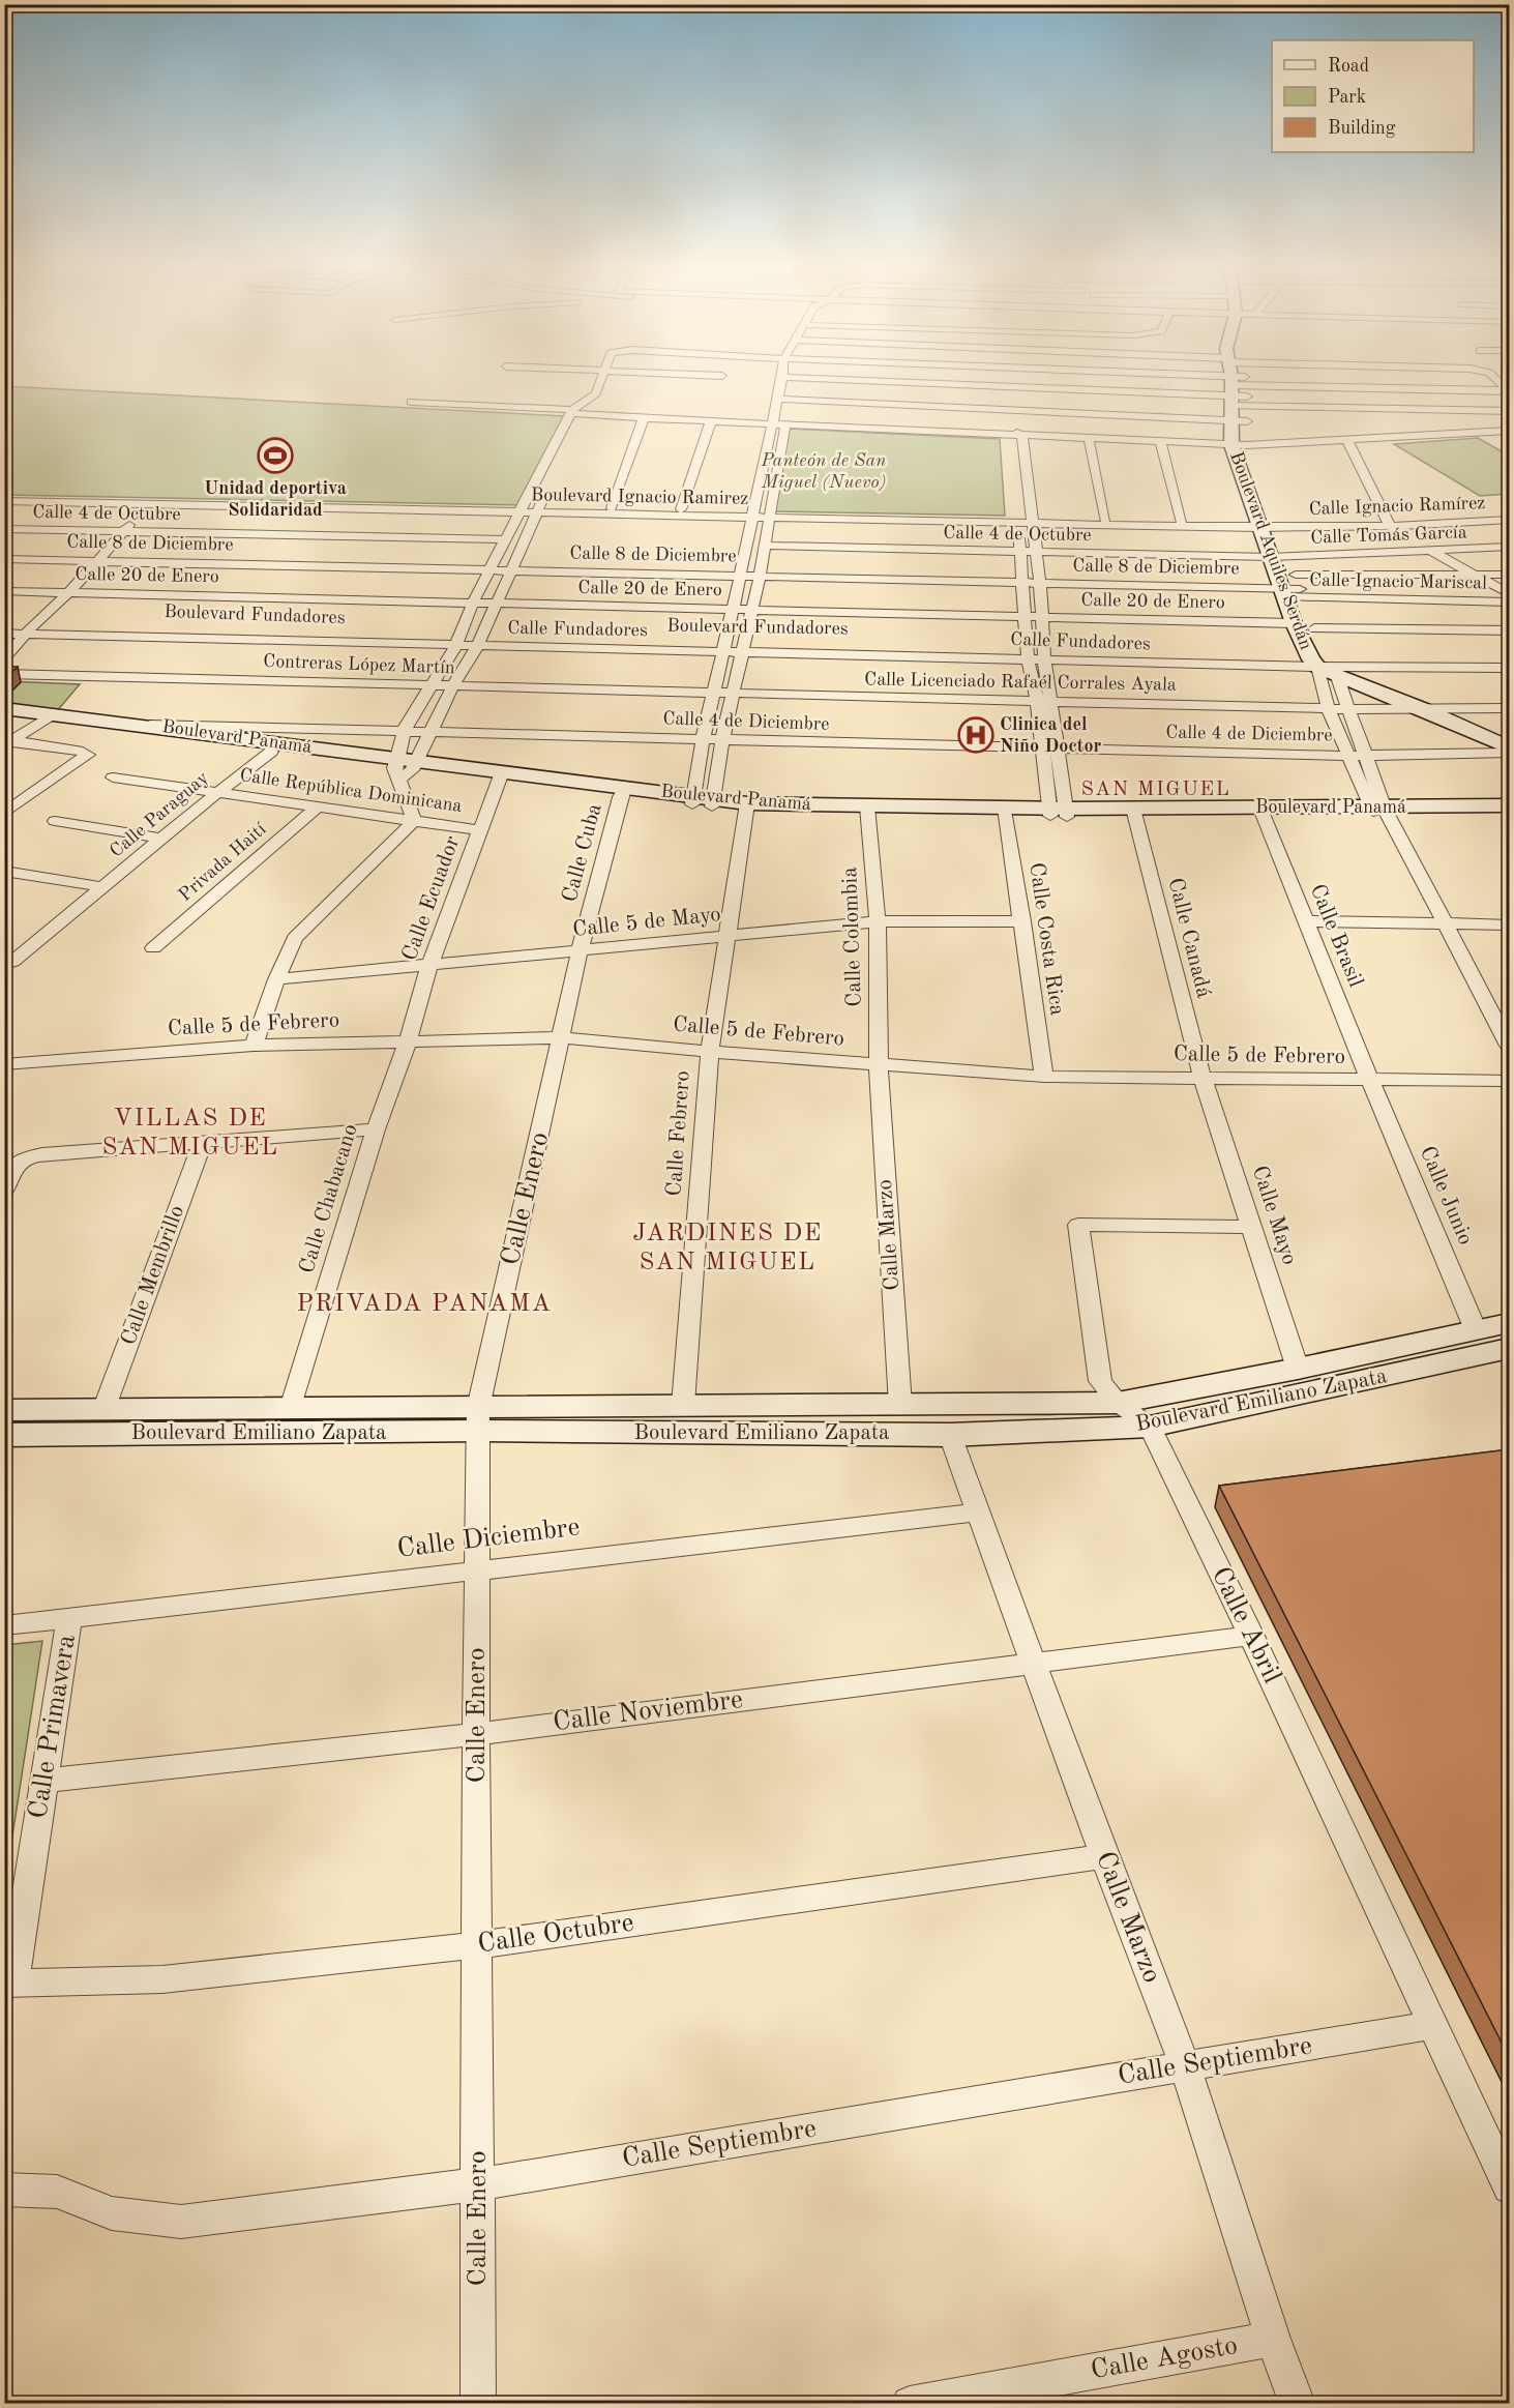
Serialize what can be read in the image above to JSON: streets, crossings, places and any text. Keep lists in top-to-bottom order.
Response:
{
  "streets": {
    "street": [
      "Boulevard Ignacio Ramirez",
      "Calle Ignacio Ramírez",
      "Calle 4 de Octubre",
      "Calle Tomás García",
      "Calle 8 de Diciembre",
      "Boulevard Aquiles Serdán",
      "Calle 20 de Enero",
      "Calle Ignacio Mariscal",
      "Calle Fundadores",
      "Contreras López Martín",
      "Calle Licenciado Rafaél Corrales Ayala",
      "Calle 4 de Diciembre",
      "Boulevard Panamá",
      "Calle República Dominicana",
      "Calle Paraguay",
      "Calle Cuba",
      "Privada Haití",
      "Calle Ecuador",
      "Calle 5 de Mayo",
      "Calle Brasil",
      "Calle Colombia",
      "Calle Canadá",
      "Calle Costa Rica",
      "Calle 5 de Febrero",
      "Calle Febrero",
      "Calle Junio",
      "Calle Chabacano",
      "Calle Enero",
      "Calle Mayo",
      "Calle Marzo",
      "Calle Membrillo",
      "Boulevard Emiliano Zapata",
      "Calle Diciembre",
      "Calle Abril",
      "Calle Noviembre",
      "Calle Primavera",
      "Calle Octubre",
      "Calle Septiembre",
      "Calle Agosto"
    ]
  },
  "crossings": [
    ["Boulevard Ignacio Ramirez", "Calle Ignacio Ramírez"],
    ["Boulevard Ignacio Ramirez", "Boulevard Aquiles Serdán"],
    ["Calle Ignacio Ramírez", "Boulevard Aquiles Serdán"],
    ["Calle 4 de Octubre", "Calle Tomás García"],
    ["Calle 4 de Octubre", "Boulevard Aquiles Serdán"],
    ["Calle Tomás García", "Boulevard Aquiles Serdán"],
    ["Calle 8 de Diciembre", "Boulevard Aquiles Serdán"],
    ["Calle 8 de Diciembre", "Calle Ignacio Mariscal"],
    ["Boulevard Aquiles Serdán", "Calle 20 de Enero"],
    ["Boulevard Aquiles Serdán", "Calle Ignacio Mariscal"],
    ["Boulevard Aquiles Serdán", "Calle Fundadores"],
    ["Calle Ignacio Mariscal", "Calle Fundadores"],
    ["Contreras López Martín", "Calle Licenciado Rafaél Corrales Ayala"],
    ["Calle 4 de Diciembre", "Boulevard Panamá"],
    ["Boulevard Panamá", "Calle Paraguay"],
    ["Boulevard Panamá", "Calle Cuba"],
    ["Boulevard Panamá", "Calle Ecuador"],
    ["Boulevard Panamá", "Calle Brasil"],
    ["Boulevard Panamá", "Calle Colombia"],
    ["Boulevard Panamá", "Calle Canadá"],
    ["Boulevard Panamá", "Calle Costa Rica"],
    ["Boulevard Panamá", "Calle Febrero"],
    ["Calle República Dominicana", "Calle Paraguay"],
    ["Calle República Dominicana", "Privada Haití"],
    ["Calle República Dominicana", "Calle Ecuador"],
    ["Calle Cuba", "Calle 5 de Mayo"],
    ["Calle Cuba", "Calle 5 de Febrero"],
    ["Calle Cuba", "Calle Enero"],
    ["Calle Ecuador", "Calle 5 de Mayo"],
    ["Calle Ecuador", "Calle 5 de Febrero"],
    ["Calle Ecuador", "Calle Chabacano"],
    ["Calle 5 de Mayo", "Calle Colombia"],
    ["Calle 5 de Mayo", "Calle Costa Rica"],
    ["Calle 5 de Mayo", "Calle Febrero"],
    ["Calle Brasil", "Calle 5 de Febrero"],
    ["Calle Brasil", "Calle Junio"],
    ["Calle Colombia", "Calle 5 de Febrero"],
    ["Calle Colombia", "Calle Marzo"],
    ["Calle Canadá", "Calle 5 de Febrero"],
    ["Calle Canadá", "Calle Mayo"],
    ["Calle Costa Rica", "Calle 5 de Febrero"],
    ["Calle 5 de Febrero", "Calle Febrero"],
    ["Calle 5 de Febrero", "Calle Junio"],
    ["Calle 5 de Febrero", "Calle Chabacano"],
    ["Calle 5 de Febrero", "Calle Enero"],
    ["Calle 5 de Febrero", "Calle Mayo"],
    ["Calle 5 de Febrero", "Calle Marzo"],
    ["Calle Febrero", "Boulevard Emiliano Zapata"],
    ["Calle Junio", "Boulevard Emiliano Zapata"],
    ["Calle Chabacano", "Boulevard Emiliano Zapata"],
    ["Calle Enero", "Boulevard Emiliano Zapata"],
    ["Calle Enero", "Calle Diciembre"],
    ["Calle Enero", "Calle Noviembre"],
    ["Calle Enero", "Calle Octubre"],
    ["Calle Enero", "Calle Septiembre"],
    ["Calle Mayo", "Boulevard Emiliano Zapata"],
    ["Calle Mayo", "Calle Abril"],
    ["Calle Marzo", "Boulevard Emiliano Zapata"],
    ["Calle Marzo", "Calle Diciembre"],
    ["Calle Marzo", "Calle Noviembre"],
    ["Calle Marzo", "Calle Octubre"],
    ["Calle Marzo", "Calle Septiembre"],
    ["Calle Marzo", "Calle Agosto"],
    ["Calle Membrillo", "Boulevard Emiliano Zapata"],
    ["Boulevard Emiliano Zapata", "Calle Abril"],
    ["Calle Diciembre", "Calle Primavera"],
    ["Calle Abril", "Calle Noviembre"],
    ["Calle Abril", "Calle Septiembre"],
    ["Calle Noviembre", "Calle Primavera"],
    ["Calle Primavera", "Calle Octubre"]
  ],
  "districts": [
    "SAN MIGUEL",
    "VILLAS DE SAN MIGUEL",
    "JARDINES DE SAN MIGUEL",
    "PRIVADA PANAMA"
  ],
  "parks": ["Panteón de San Miguel (Nuevo)"],
  "places": {
    "sports": ["Unidad deportiva Solidaridad"],
    "hospital": ["Clinica del Niño Doctor"]
  },
  "legend": ["Road", "Park", "Building"]
}
